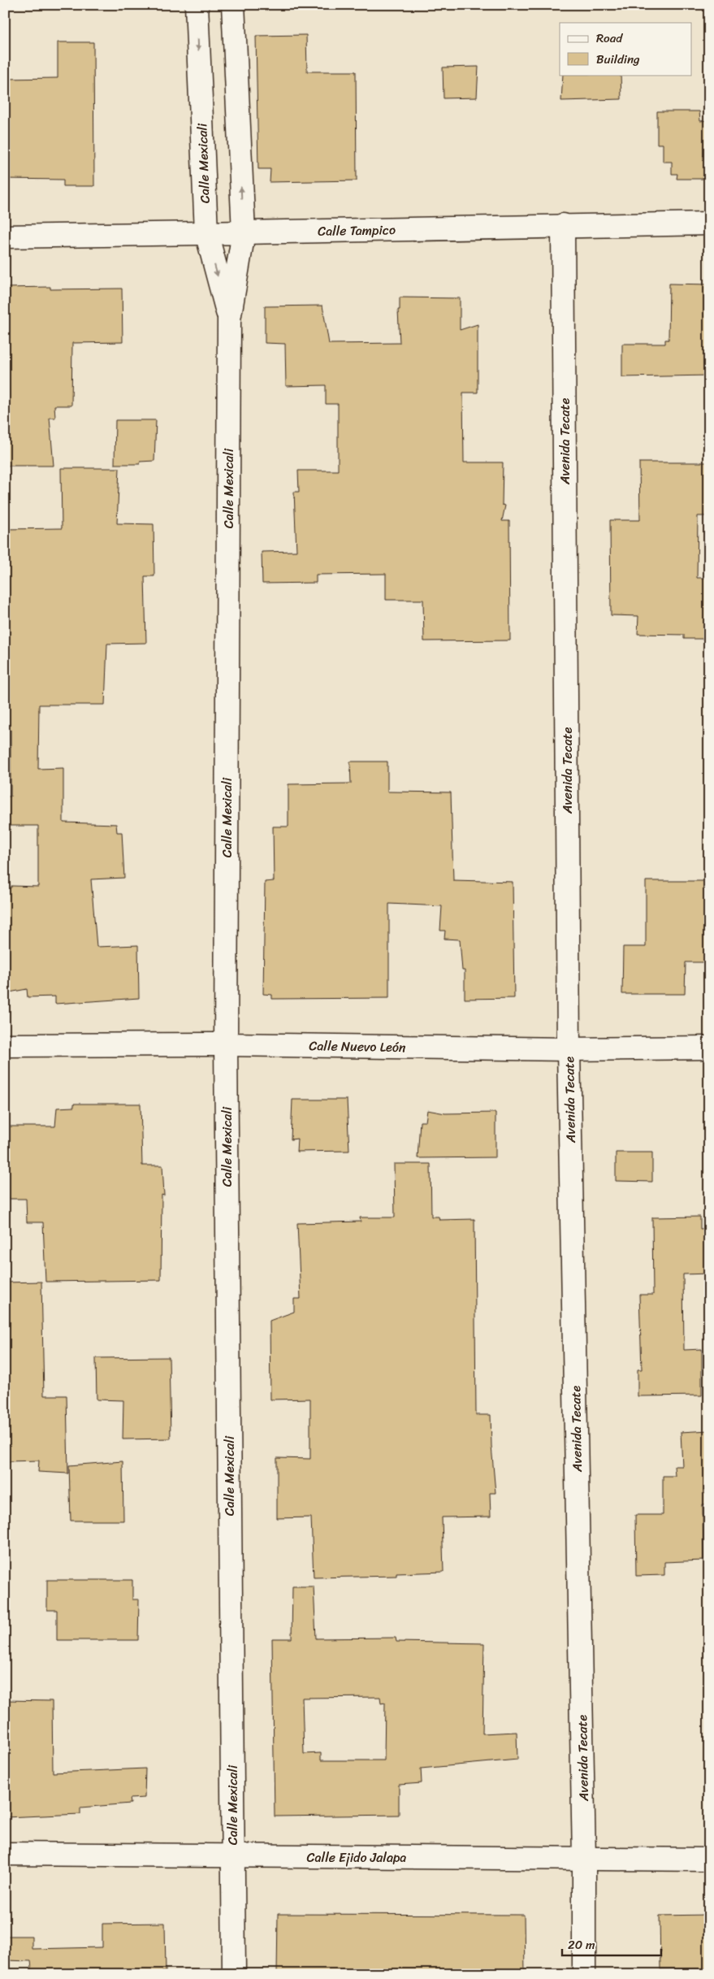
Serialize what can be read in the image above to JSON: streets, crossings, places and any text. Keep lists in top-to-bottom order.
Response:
{
  "streets": {
    "street": [
      "Calle Mexicali",
      "Calle Tampico",
      "Avenida Tecate",
      "Calle Nuevo León",
      "Calle Ejido Jalapa"
    ]
  },
  "crossings": [
    ["Calle Mexicali", "Calle Tampico"],
    ["Calle Mexicali", "Calle Nuevo León"],
    ["Calle Mexicali", "Calle Ejido Jalapa"],
    ["Calle Tampico", "Avenida Tecate"],
    ["Avenida Tecate", "Calle Nuevo León"],
    ["Avenida Tecate", "Calle Ejido Jalapa"]
  ],
  "legend": ["Road", "Building"],
  "scale_bar": "20 m"
}
